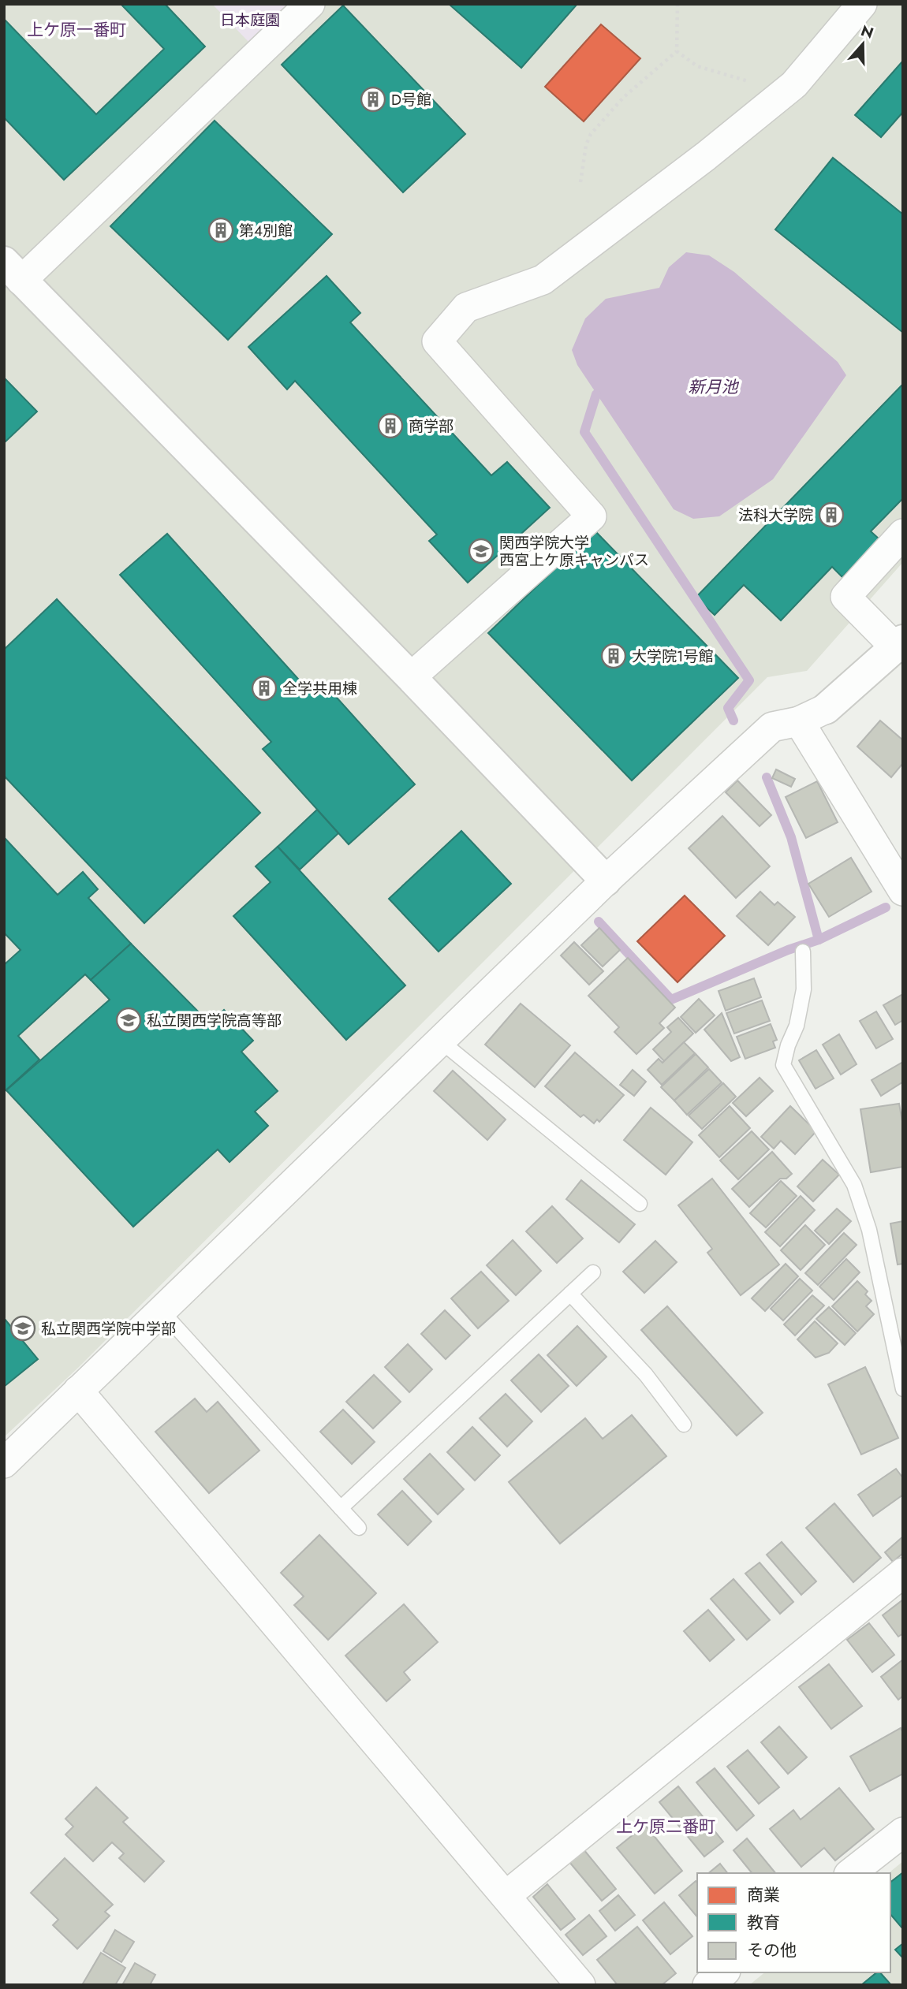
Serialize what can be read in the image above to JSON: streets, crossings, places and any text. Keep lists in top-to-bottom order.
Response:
{
  "districts": ["上ケ原一番町", "上ケ原二番町"],
  "water": ["新月池"],
  "parks": ["日本庭園"],
  "places": {
    "building": [
      "D号館",
      "第4別館",
      "商学部",
      "法科大学院",
      "大学院1号館",
      "全学共用棟"
    ],
    "school or university": ["関西学院大学 西宮上ケ原キャンパス", "私立関西学院高等部", "私立関西学院中学部"]
  },
  "legend": ["商業", "教育", "その他"],
  "north": "top"
}
